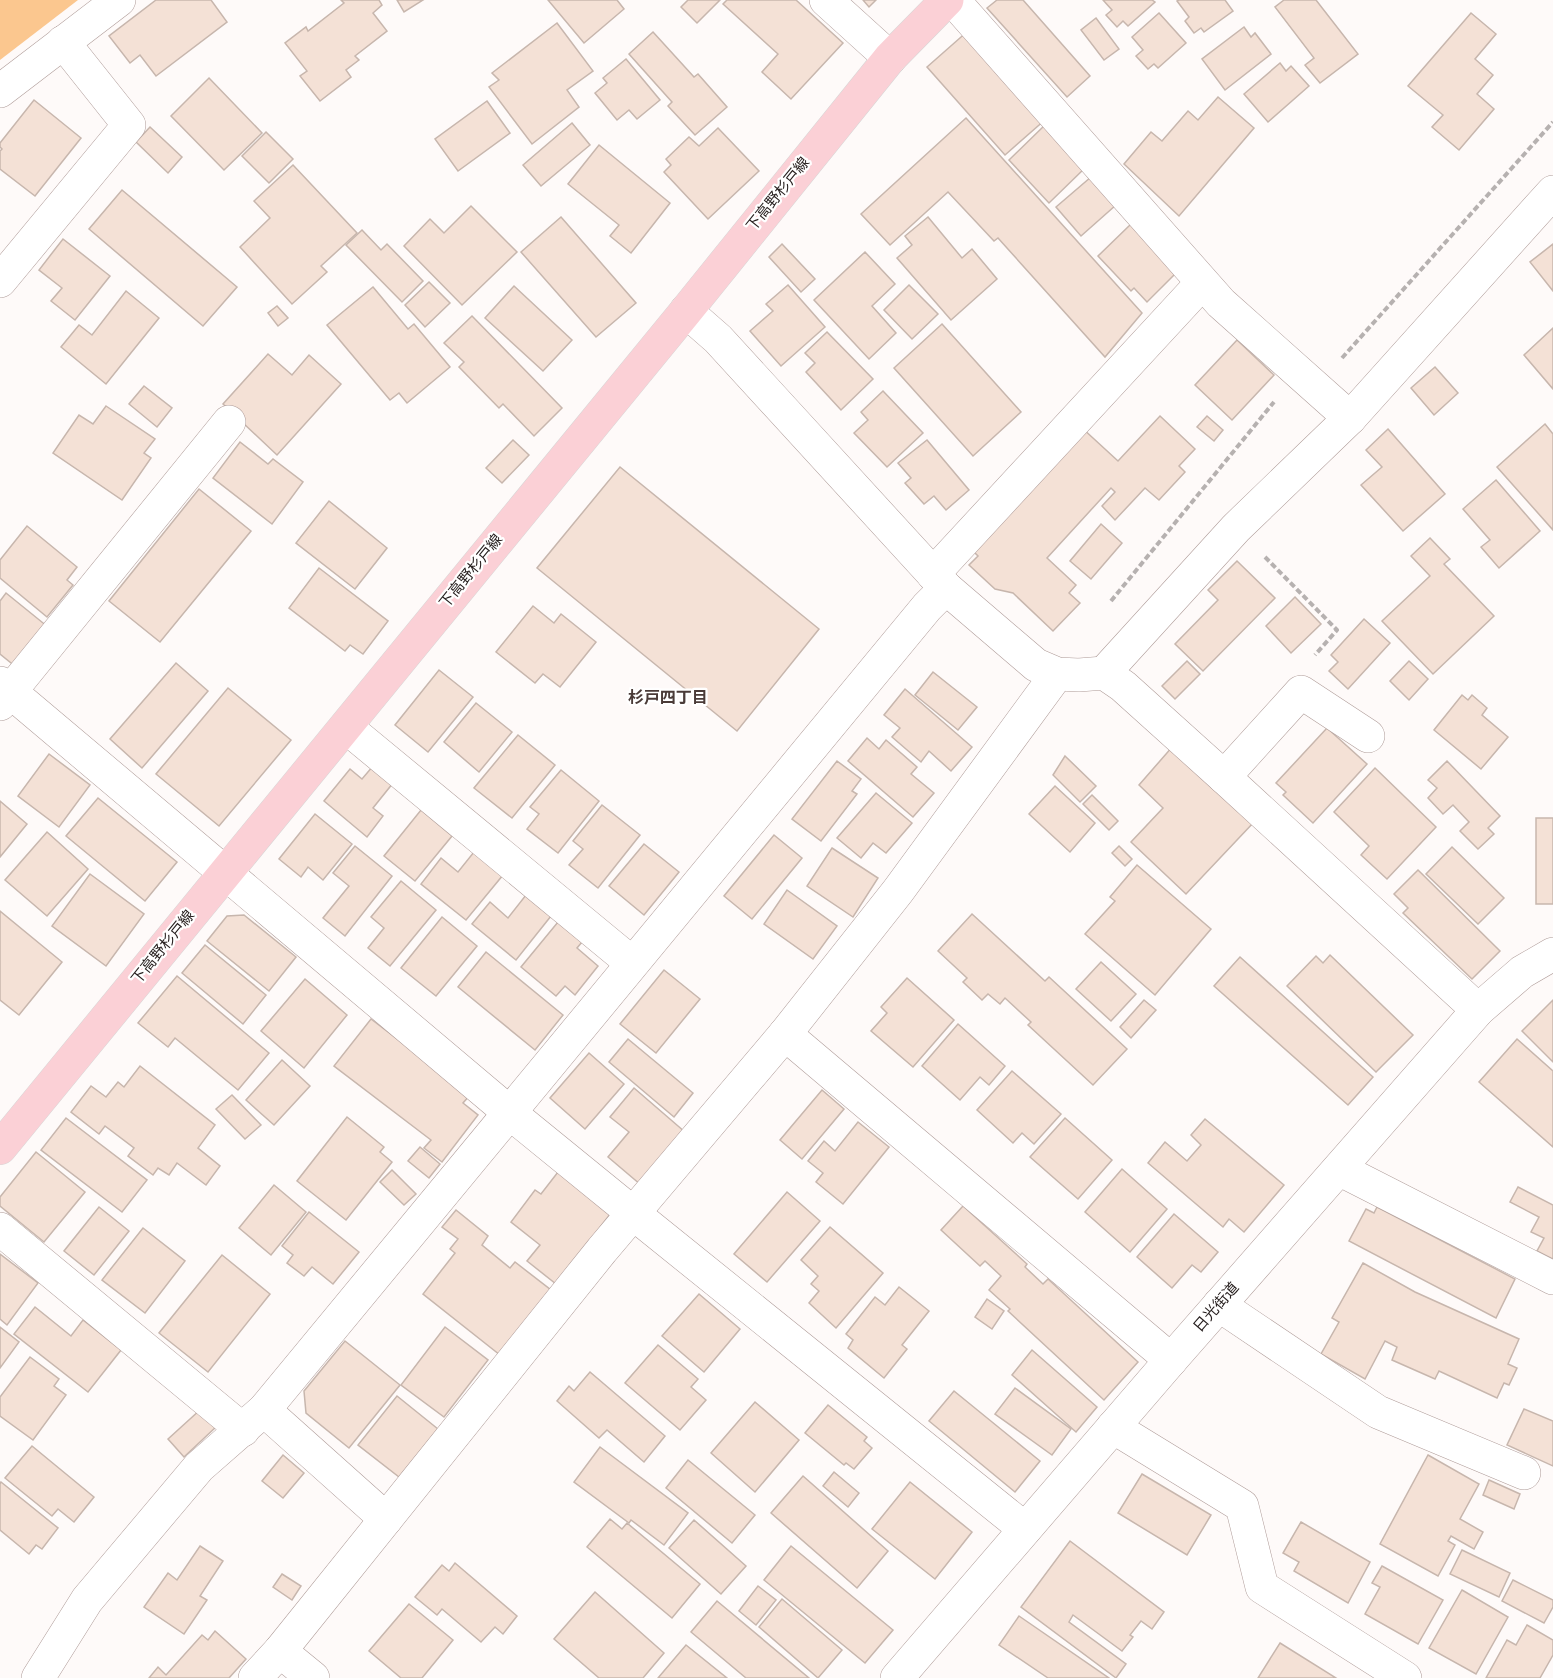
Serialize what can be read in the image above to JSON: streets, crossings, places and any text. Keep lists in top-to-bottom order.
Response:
{
  "streets": {
    "main road": ["下高野杉戸線"],
    "street": ["日光街道"]
  },
  "districts": ["杉戸四丁目"]
}
